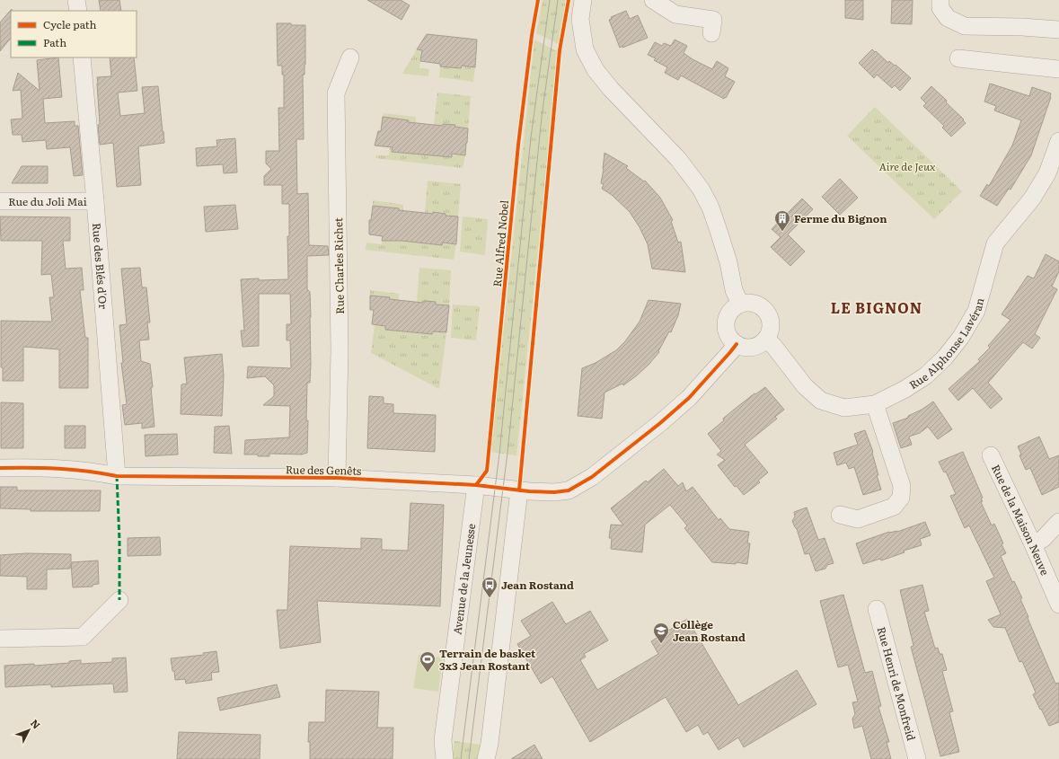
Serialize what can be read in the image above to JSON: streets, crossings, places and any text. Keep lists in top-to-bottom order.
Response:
{
  "streets": {
    "street": [
      "Rue du Joli Mai",
      "Rue des Blés d'Or",
      "Rue Charles Richet",
      "Rue Alphonse Lavéran",
      "Rue des Genêts",
      "Rue de la Maison Neuve",
      "Avenue de la Jeunesse",
      "Rue Henri de Monfreid"
    ],
    "cycle path": ["Rue Alfred Nobel"]
  },
  "crossings": [
    ["Rue du Joli Mai", "Rue des Blés d'Or"],
    ["Rue des Blés d'Or", "Rue des Genêts"],
    ["Rue Charles Richet", "Rue des Genêts"],
    ["Rue des Genêts", "Avenue de la Jeunesse"]
  ],
  "districts": ["LE BIGNON"],
  "parks": ["Aire de Jeux"],
  "places": {
    "building": ["Ferme du Bignon"],
    "bus stop": ["Jean Rostand"],
    "school or university": ["Collège Jean Rostand"],
    "sports": ["Terrain de basket 3x3 Jean Rostant"]
  },
  "legend": ["Cycle path", "Path"],
  "north": "top right"
}
